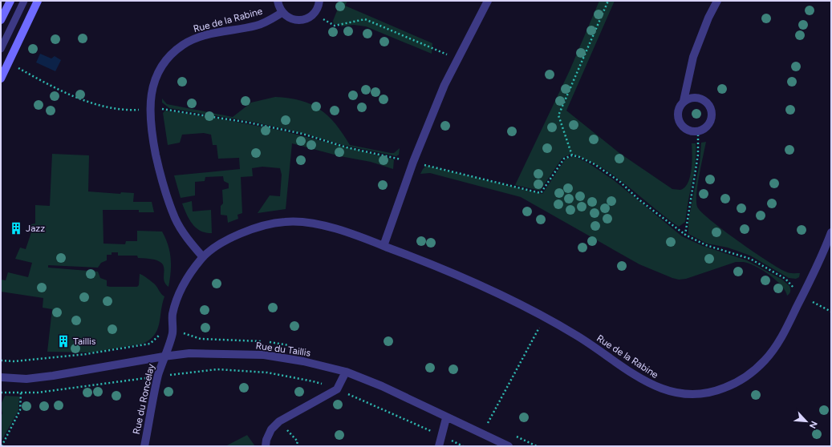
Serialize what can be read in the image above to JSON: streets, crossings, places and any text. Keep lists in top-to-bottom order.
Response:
{
  "streets": {
    "street": ["Rue de la Rabine", "Rue du Taillis", "Rue du Roncelay"]
  },
  "crossings": [
    ["Rue de la Rabine", "Rue du Taillis"],
    ["Rue de la Rabine", "Rue du Roncelay"],
    ["Rue du Taillis", "Rue du Roncelay"]
  ],
  "places": {
    "building": ["Jazz", "Taillis"]
  },
  "north": "bottom right"
}
